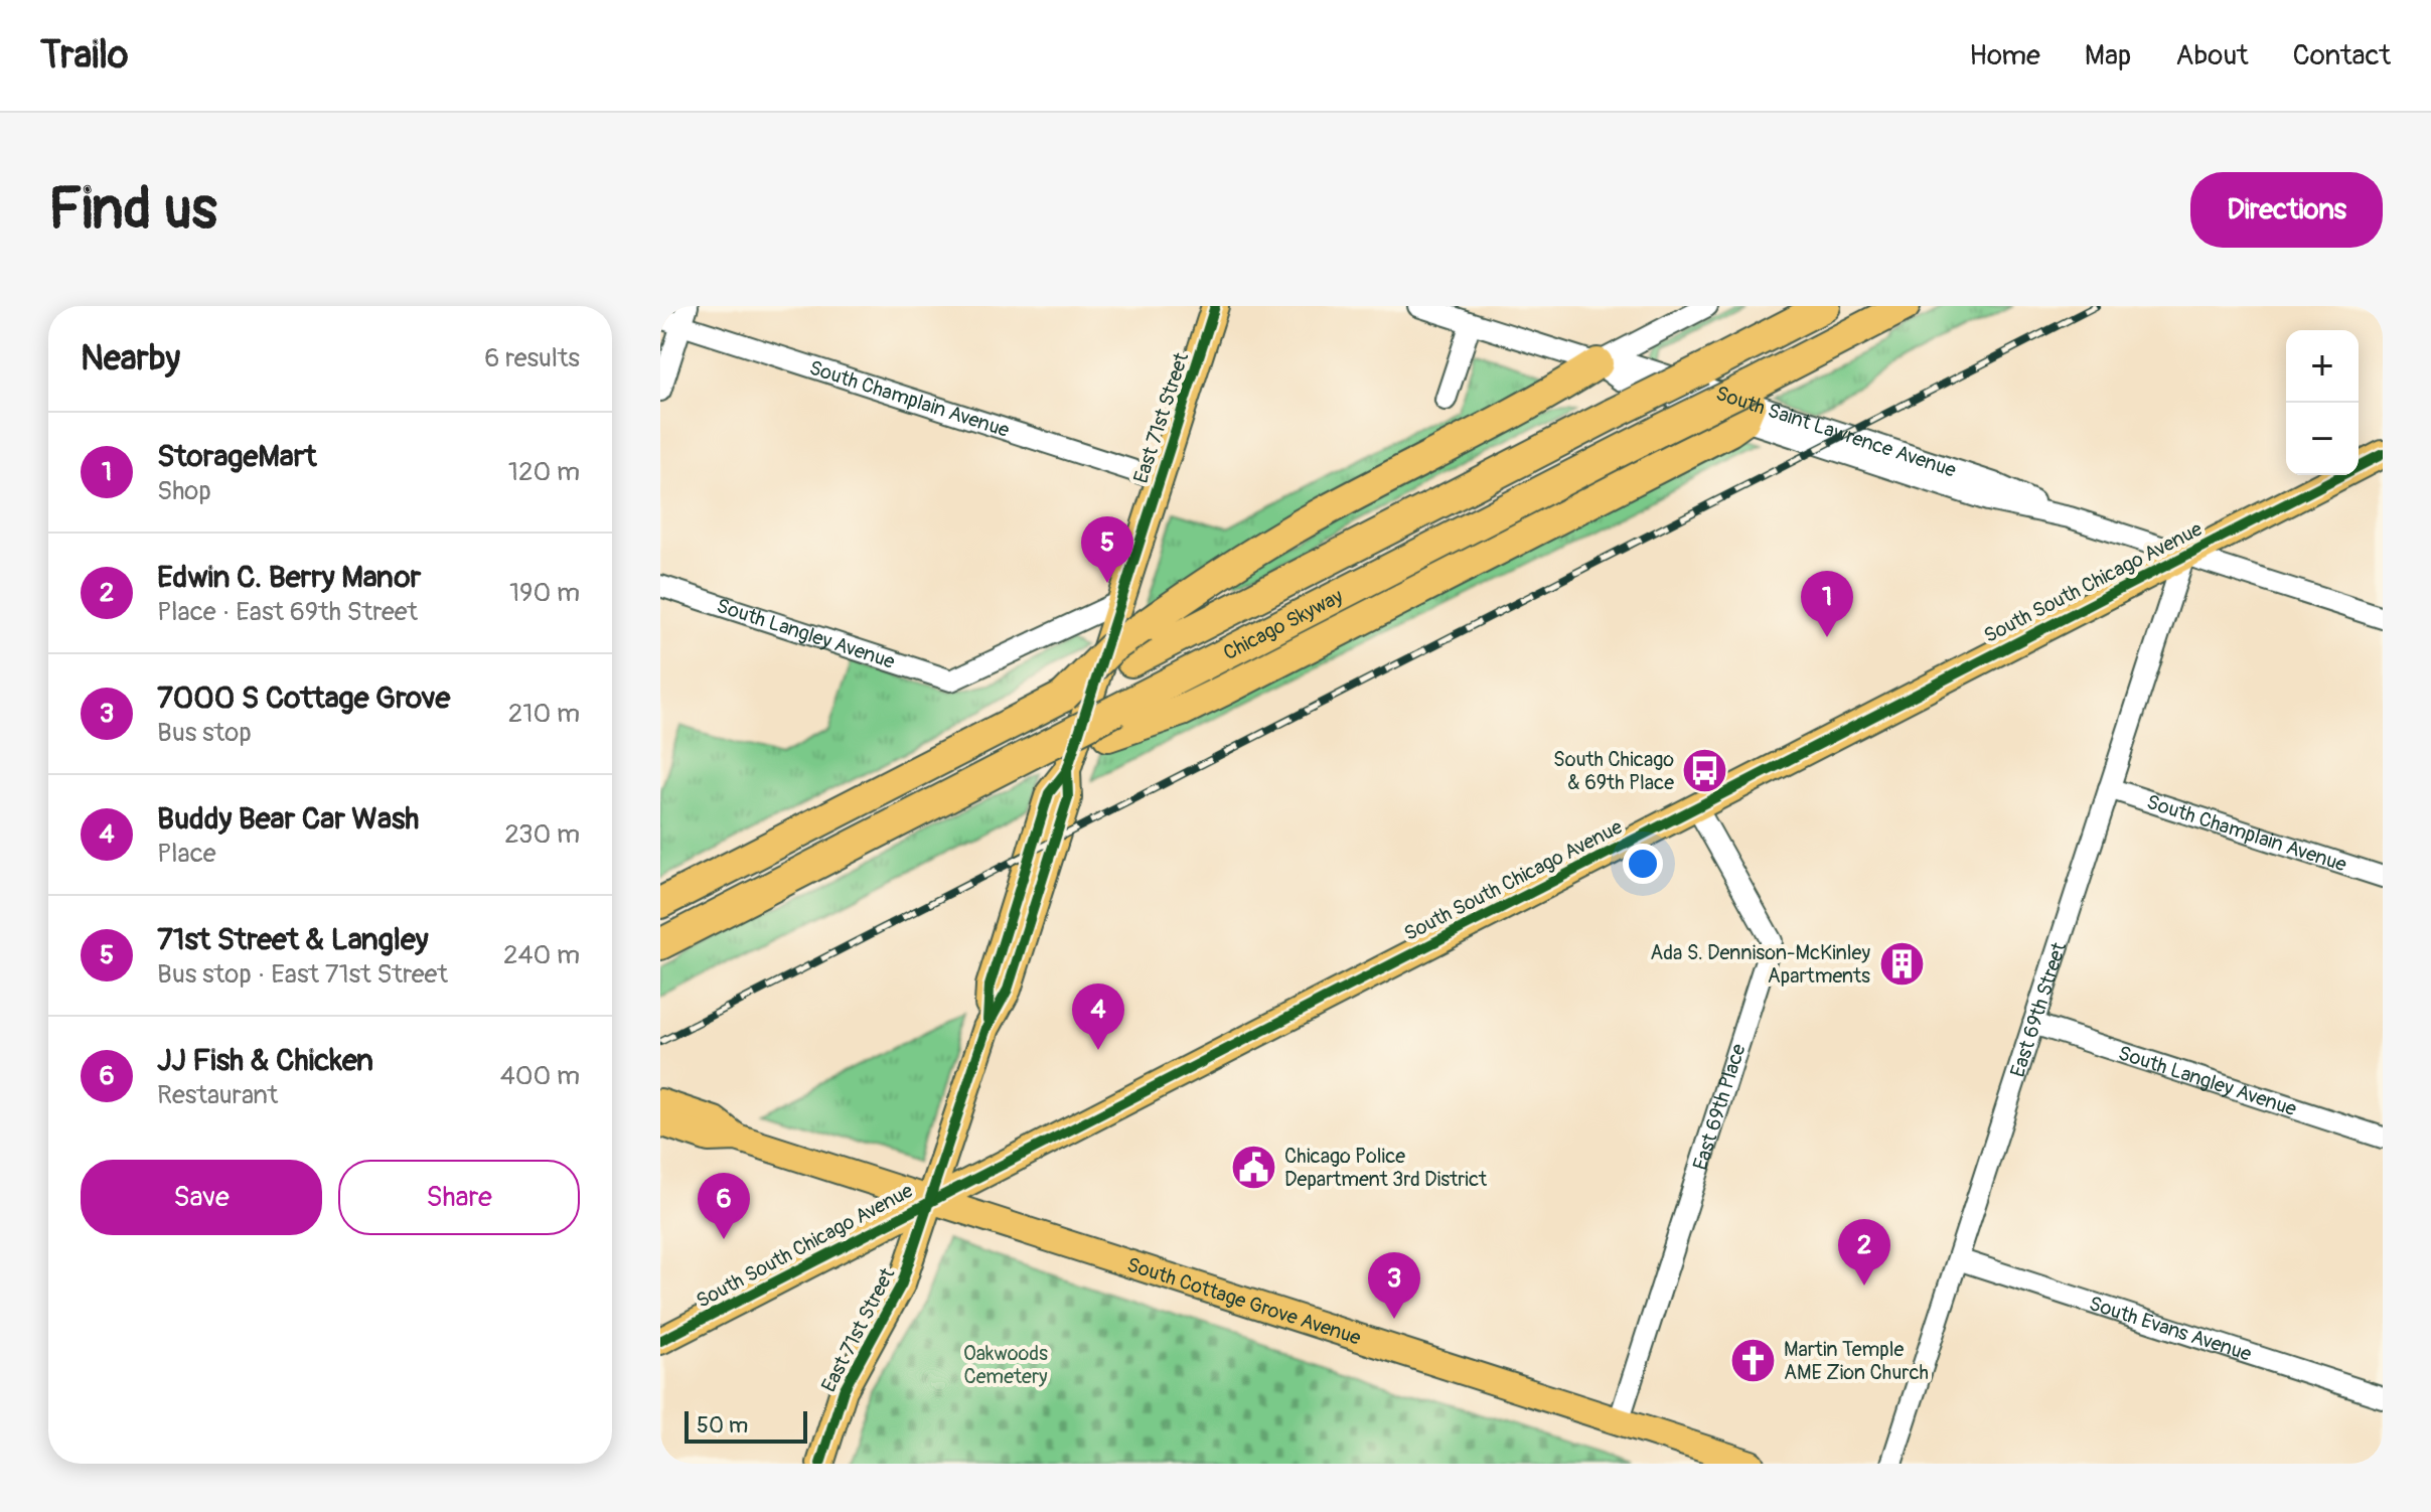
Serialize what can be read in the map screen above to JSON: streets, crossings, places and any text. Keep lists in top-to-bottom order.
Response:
{
  "streets": {
    "highway": ["Chicago Skyway"],
    "main road": ["East 71st Street", "South South Chicago Avenue", "South Cottage Grove Avenue"],
    "street": [
      "South Champlain Avenue",
      "South Saint Lawrence Avenue",
      "South Langley Avenue",
      "East 69th Street",
      "East 69th Place",
      "South Evans Avenue"
    ]
  },
  "crossings": [
    ["South Champlain Avenue", "East 71st Street"],
    ["South Champlain Avenue", "East 69th Street"],
    ["East 71st Street", "South South Chicago Avenue"],
    ["East 71st Street", "South Langley Avenue"],
    ["East 71st Street", "South Cottage Grove Avenue"],
    ["South Saint Lawrence Avenue", "South South Chicago Avenue"],
    ["South Saint Lawrence Avenue", "Chicago Skyway"],
    ["South Saint Lawrence Avenue", "East 69th Street"],
    ["South South Chicago Avenue", "East 69th Street"],
    ["South South Chicago Avenue", "East 69th Place"],
    ["South South Chicago Avenue", "South Cottage Grove Avenue"],
    ["South Langley Avenue", "East 69th Street"],
    ["East 69th Street", "South Evans Avenue"],
    ["East 69th Place", "South Cottage Grove Avenue"]
  ],
  "parks": ["Oakwoods Cemetery"],
  "places": {
    "bus stop": ["South Chicago & 69th Place"],
    "building": ["Ada S. Dennison-McKinley Apartments"],
    "public building": ["Chicago Police Department 3rd District"],
    "church": ["Martin Temple AME Zion Church"]
  },
  "scale_bar": "50 m",
  "page": {
    "header": "Trailo",
    "nav": [
      "Home",
      "Map",
      "About",
      "Contact"
    ],
    "buttons": [
      "Directions",
      ["Save", "Share"]
    ],
    "title": "Find us",
    "heading": ["Nearby", "6 results"],
    "map_buttons": ["+", "−"],
    "list": [
      {
        "mark": "1",
        "name": "StorageMart",
        "note": "Shop",
        "value": "120 m"
      },
      {
        "mark": "2",
        "name": "Edwin C. Berry Manor",
        "note": "Place · East 69th Street",
        "value": "190 m"
      },
      {
        "mark": "3",
        "name": "7000 S Cottage Grove",
        "note": "Bus stop",
        "value": "210 m"
      },
      {
        "mark": "4",
        "name": "Buddy Bear Car Wash",
        "note": "Place",
        "value": "230 m"
      },
      {
        "mark": "5",
        "name": "71st Street & Langley",
        "note": "Bus stop · East 71st Street",
        "value": "240 m"
      },
      {
        "mark": "6",
        "name": "JJ Fish & Chicken",
        "note": "Restaurant",
        "value": "400 m"
      }
    ],
    "pins": [
      "5",
      "1",
      "4",
      "6",
      "2",
      "3"
    ],
    "scale": "50 m"
  }
}
